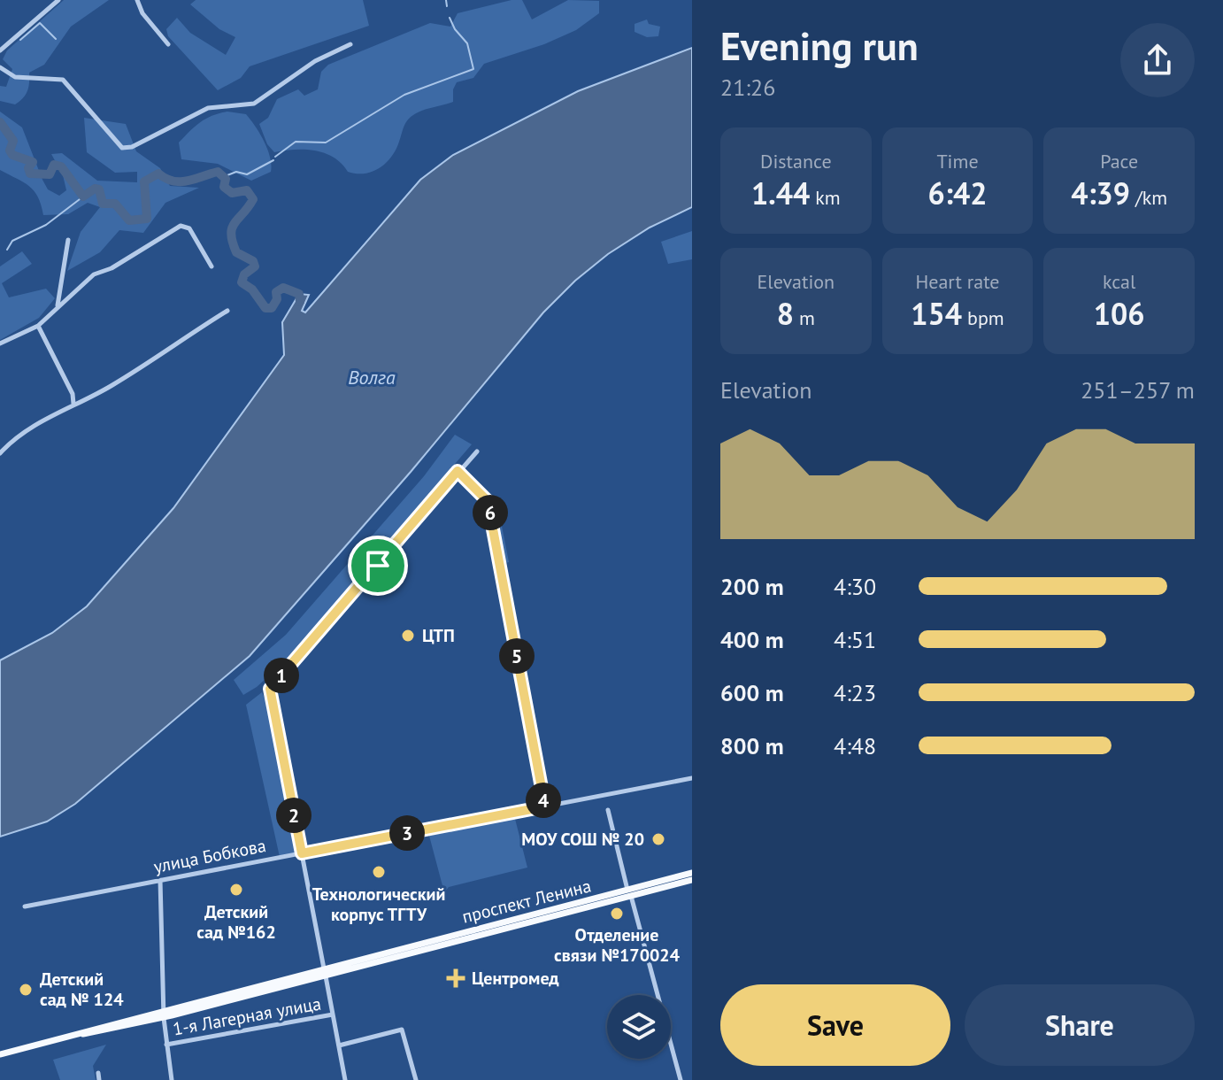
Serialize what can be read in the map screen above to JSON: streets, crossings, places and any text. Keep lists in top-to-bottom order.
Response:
{
  "streets": {
    "main road": ["проспект Ленина"],
    "street": ["улица Бобкова", "1-я Лагерная улица"]
  },
  "water": ["Волга"],
  "places": {
    "other": [
      "ЦТП",
      "МОУ СОШ № 20",
      "Технологический корпус ТГТУ",
      "Детский сад №162",
      "Отделение связи №170024",
      "Детский сад № 124"
    ],
    "health": ["Центромед"]
  },
  "page": {
    "heading": ["Evening run", "21:26"],
    "stats": [
      ["Distance", "1.44 km"],
      ["Time", "6:42"],
      ["Pace", "4:39 /km"],
      ["Elevation", "8 m"],
      ["Heart rate", "154 bpm"],
      ["kcal", "106"]
    ],
    "chart": ["Elevation", "251–257 m"],
    "pins": [
      "6",
      "5",
      "1",
      "4",
      "2",
      "3"
    ],
    "list": [
      {
        "name": "200 m",
        "note": "4:30"
      },
      {
        "name": "400 m",
        "note": "4:51"
      },
      {
        "name": "600 m",
        "note": "4:23"
      },
      {
        "name": "800 m",
        "note": "4:48"
      }
    ],
    "buttons": ["Save", "Share"]
  }
}
